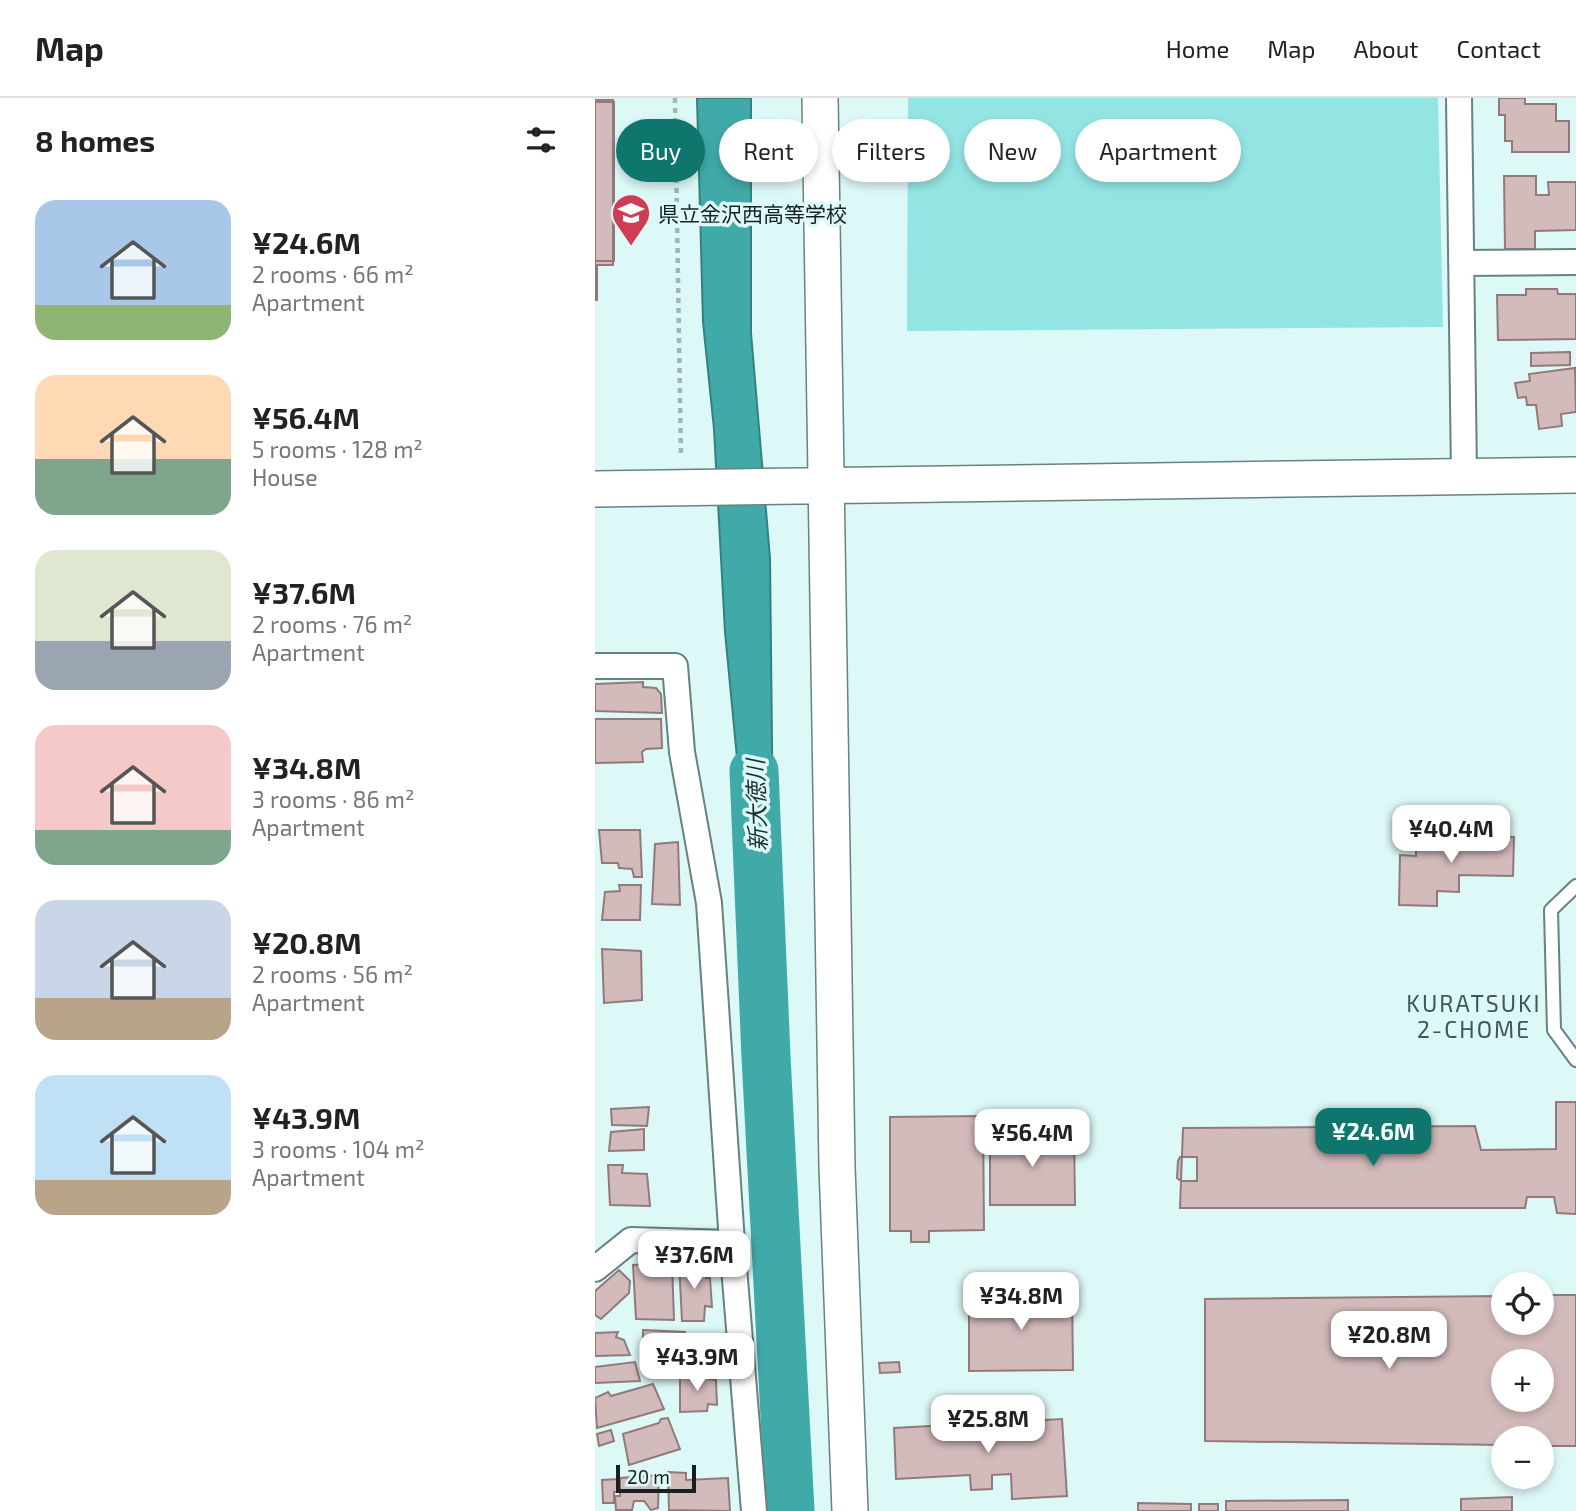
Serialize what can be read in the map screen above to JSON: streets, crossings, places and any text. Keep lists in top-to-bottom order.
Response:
{
  "districts": ["KURATSUKI 2-CHOME"],
  "water": ["新大徳川"],
  "places": {
    "school or university": ["県立金沢西高等学校"]
  },
  "scale_bar": "20 m",
  "page": {
    "header": "Map",
    "nav": [
      "Home",
      "Map",
      "About",
      "Contact"
    ],
    "heading": "8 homes",
    "chip": [
      "Buy",
      "Rent",
      "Filters",
      "New",
      "Apartment"
    ],
    "list": [
      {
        "name": "¥24.6M",
        "note": "2 rooms · 66 m² · Apartment"
      },
      {
        "name": "¥56.4M",
        "note": "5 rooms · 128 m² · House"
      },
      {
        "name": "¥37.6M",
        "note": "2 rooms · 76 m² · Apartment"
      },
      {
        "name": "¥34.8M",
        "note": "3 rooms · 86 m² · Apartment"
      },
      {
        "name": "¥20.8M",
        "note": "2 rooms · 56 m² · Apartment"
      },
      {
        "name": "¥43.9M",
        "note": "3 rooms · 104 m² · Apartment"
      }
    ],
    "price": [
      "¥40.4M",
      "¥24.6M",
      "¥56.4M",
      "¥37.6M",
      "¥34.8M",
      "¥20.8M",
      "¥43.9M",
      "¥25.8M"
    ],
    "map_buttons": ["+", "−"],
    "scale": "20 m"
  }
}
